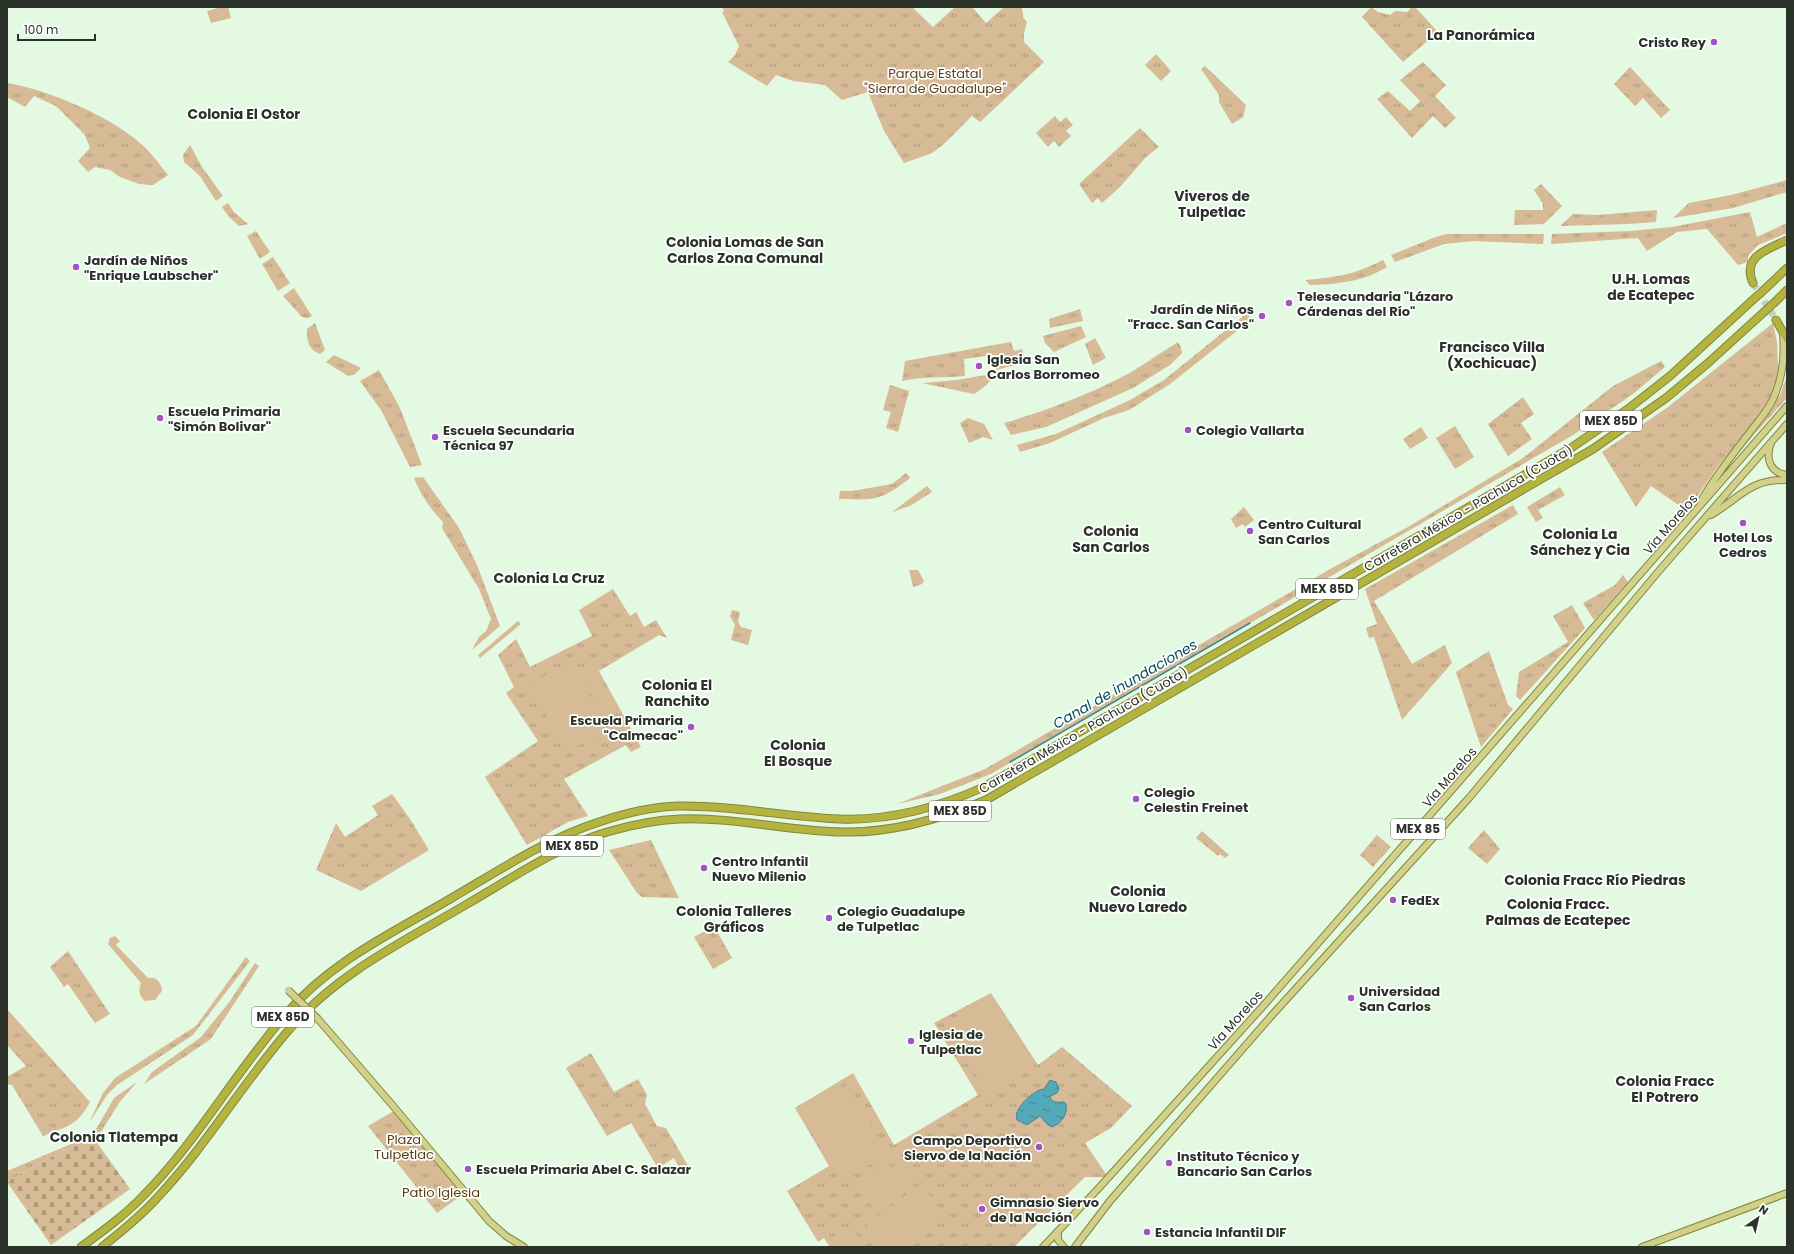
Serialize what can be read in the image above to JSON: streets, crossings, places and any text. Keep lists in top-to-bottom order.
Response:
{
  "streets": {
    "highway": ["MEX 85D", "Carretera México - Pachuca (Cuota)"],
    "main road": ["Vía Morelos", "MEX 85"]
  },
  "districts": [
    "La Panorámica",
    "Colonia El Ostor",
    "Viveros de Tulpetlac",
    "Colonia Lomas de San Carlos Zona Comunal",
    "U.H. Lomas de Ecatepec",
    "Francisco Villa (Xochicuac)",
    "Colonia San Carlos",
    "Colonia La Sánchez y Cia",
    "Colonia La Cruz",
    "Colonia El Ranchito",
    "Colonia El Bosque",
    "Colonia Fracc Río Piedras",
    "Colonia Nuevo Laredo",
    "Colonia Fracc. Palmas de Ecatepec",
    "Colonia Talleres Gráficos",
    "Colonia Fracc El Potrero",
    "Colonia Tlatempa"
  ],
  "water": ["Canal de inundaciones"],
  "parks": ["Parque Estatal \"Sierra de Guadalupe\"", "Plaza Tulpetlac", "Patio Iglesia"],
  "places": [
    "Cristo Rey",
    "Jardín de Niños \"Enrique Laubscher\"",
    "Telesecundaria \"Lázaro Cárdenas del Río\"",
    "Jardín de Niños \"Fracc. San Carlos\"",
    "Iglesia San Carlos Borromeo",
    "Escuela Primaria \"Simón Bolivar\"",
    "Colegio Vallarta",
    "Escuela Secundaria Técnica 97",
    "Hotel Los Cedros",
    "Centro Cultural San Carlos",
    "Escuela Primaria \"Calmecac\"",
    "Colegio Celestin Freinet",
    "Centro Infantil Nuevo Milenio",
    "FedEx",
    "Colegio Guadalupe de Tulpetlac",
    "Universidad San Carlos",
    "Iglesia de Tulpetlac",
    "Campo Deportivo Siervo de la Nación",
    "Instituto Técnico y Bancario San Carlos",
    "Escuela Primaria Abel C. Salazar",
    "Gimnasio Siervo de la Nación",
    "Estancia Infantil DIF"
  ],
  "scale_bar": "100 m",
  "north": "top right"
}
